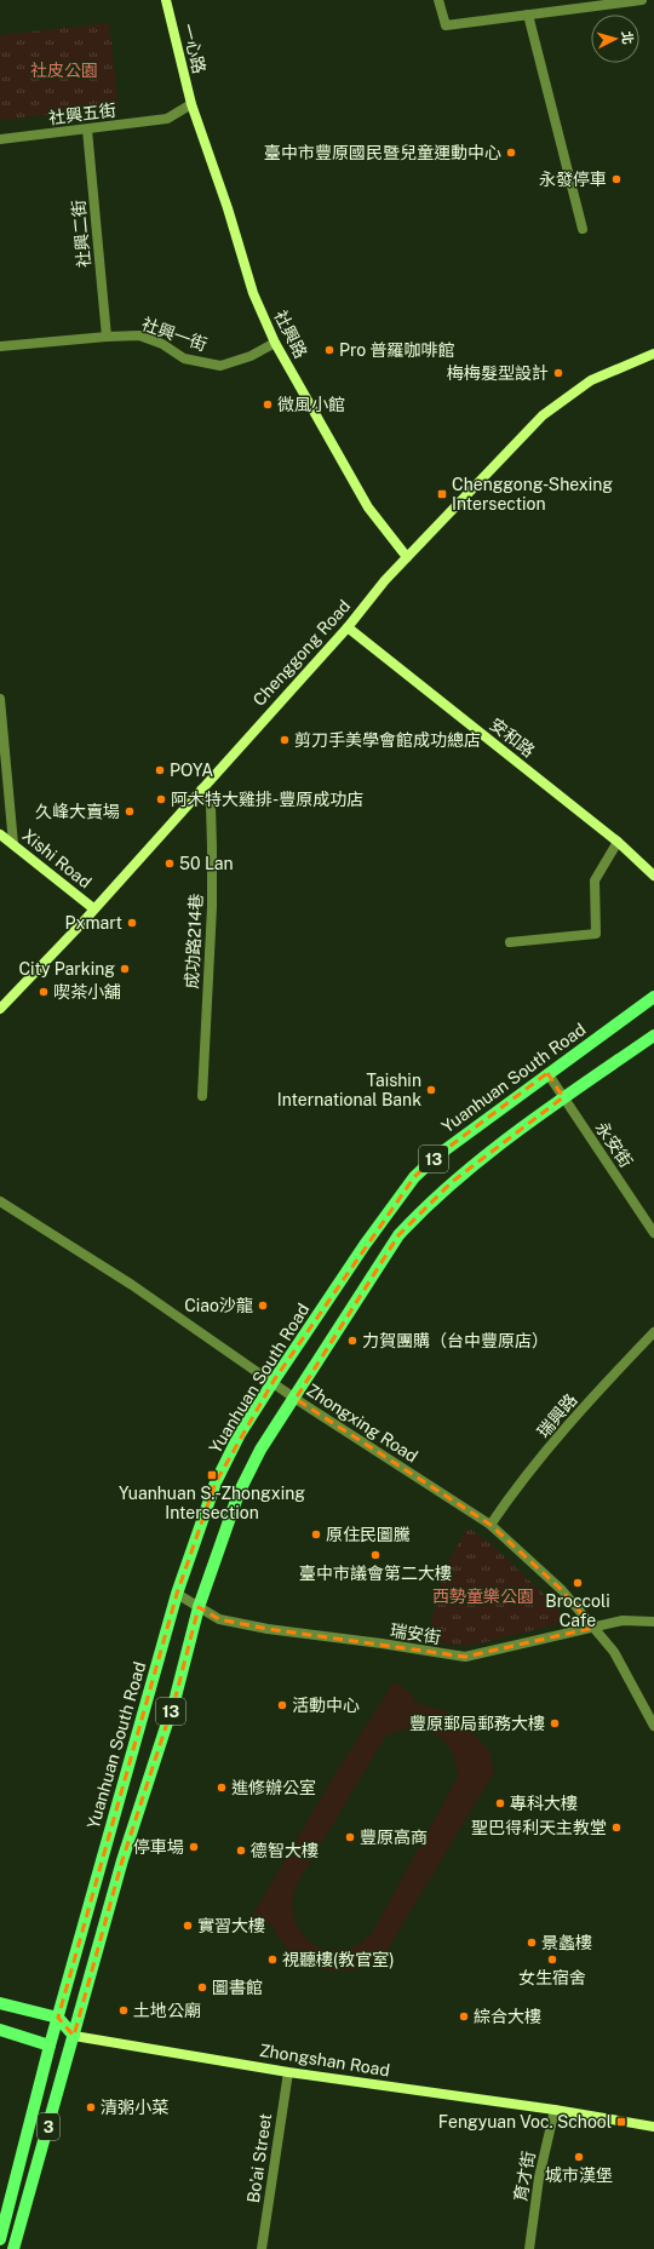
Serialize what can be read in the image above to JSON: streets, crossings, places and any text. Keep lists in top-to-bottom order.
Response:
{
  "streets": {
    "main road": ["Yuanhuan South Road", "13", "3"],
    "street": [
      "一心路",
      "社興五街",
      "社興二街",
      "社興一街",
      "社興路",
      "Chenggong Road",
      "安和路",
      "Xishi Road",
      "成功路214巷",
      "永安街",
      "瑞興路",
      "Zhongxing Road",
      "瑞安街",
      "Zhongshan Road",
      "Bo’ai Street",
      "育才街"
    ]
  },
  "crossings": [
    ["一心路", "社興五街"],
    ["一心路", "社興路"],
    ["社興五街", "社興二街"],
    ["社興五街", "社興路"],
    ["社興二街", "社興一街"],
    ["社興一街", "社興路"],
    ["社興路", "Chenggong Road"],
    ["Chenggong Road", "安和路"],
    ["Chenggong Road", "Xishi Road"],
    ["Chenggong Road", "成功路214巷"],
    ["Yuanhuan South Road", "永安街"],
    ["Yuanhuan South Road", "Zhongxing Road"],
    ["Yuanhuan South Road", "瑞安街"],
    ["Yuanhuan South Road", "3"],
    ["永安街", "13"],
    ["13", "Zhongxing Road"],
    ["13", "瑞安街"],
    ["13", "Zhongshan Road"],
    ["13", "3"],
    ["瑞興路", "Zhongxing Road"],
    ["Zhongxing Road", "瑞安街"],
    ["Zhongshan Road", "3"],
    ["Zhongshan Road", "Bo’ai Street"],
    ["Zhongshan Road", "育才街"]
  ],
  "parks": ["社皮公園", "西勢童樂公園"],
  "places": {
    "other": [
      "臺中市豐原國民暨兒童運動中心",
      "永發停車",
      "Pro 普羅咖啡館",
      "梅梅髮型設計",
      "微風小館",
      "剪刀手美學會館成功總店",
      "POYA",
      "阿木特大雞排-豐原成功店",
      "久峰大賣場",
      "50 Lan",
      "Pxmart",
      "City Parking",
      "喫茶小舖",
      "Taishin International Bank",
      "Ciao沙龍",
      "力賀團購（台中豐原店）",
      "原住民圖騰",
      "臺中市議會第二大樓",
      "Broccoli Cafe",
      "活動中心",
      "豐原郵局郵務大樓",
      "進修辦公室",
      "專科大樓",
      "聖巴得利天主教堂",
      "豐原高商",
      "停車場",
      "德智大樓",
      "實習大樓",
      "景蠡樓",
      "視聽樓(教官室)",
      "女生宿舍",
      "圖書館",
      "土地公廟",
      "綜合大樓",
      "清粥小菜",
      "城市漢堡"
    ],
    "transit": ["Chenggong-Shexing Intersection", "Yuanhuan S.-Zhongxing Intersection", "Fengyuan Voc. School"]
  },
  "north": "right"
}
